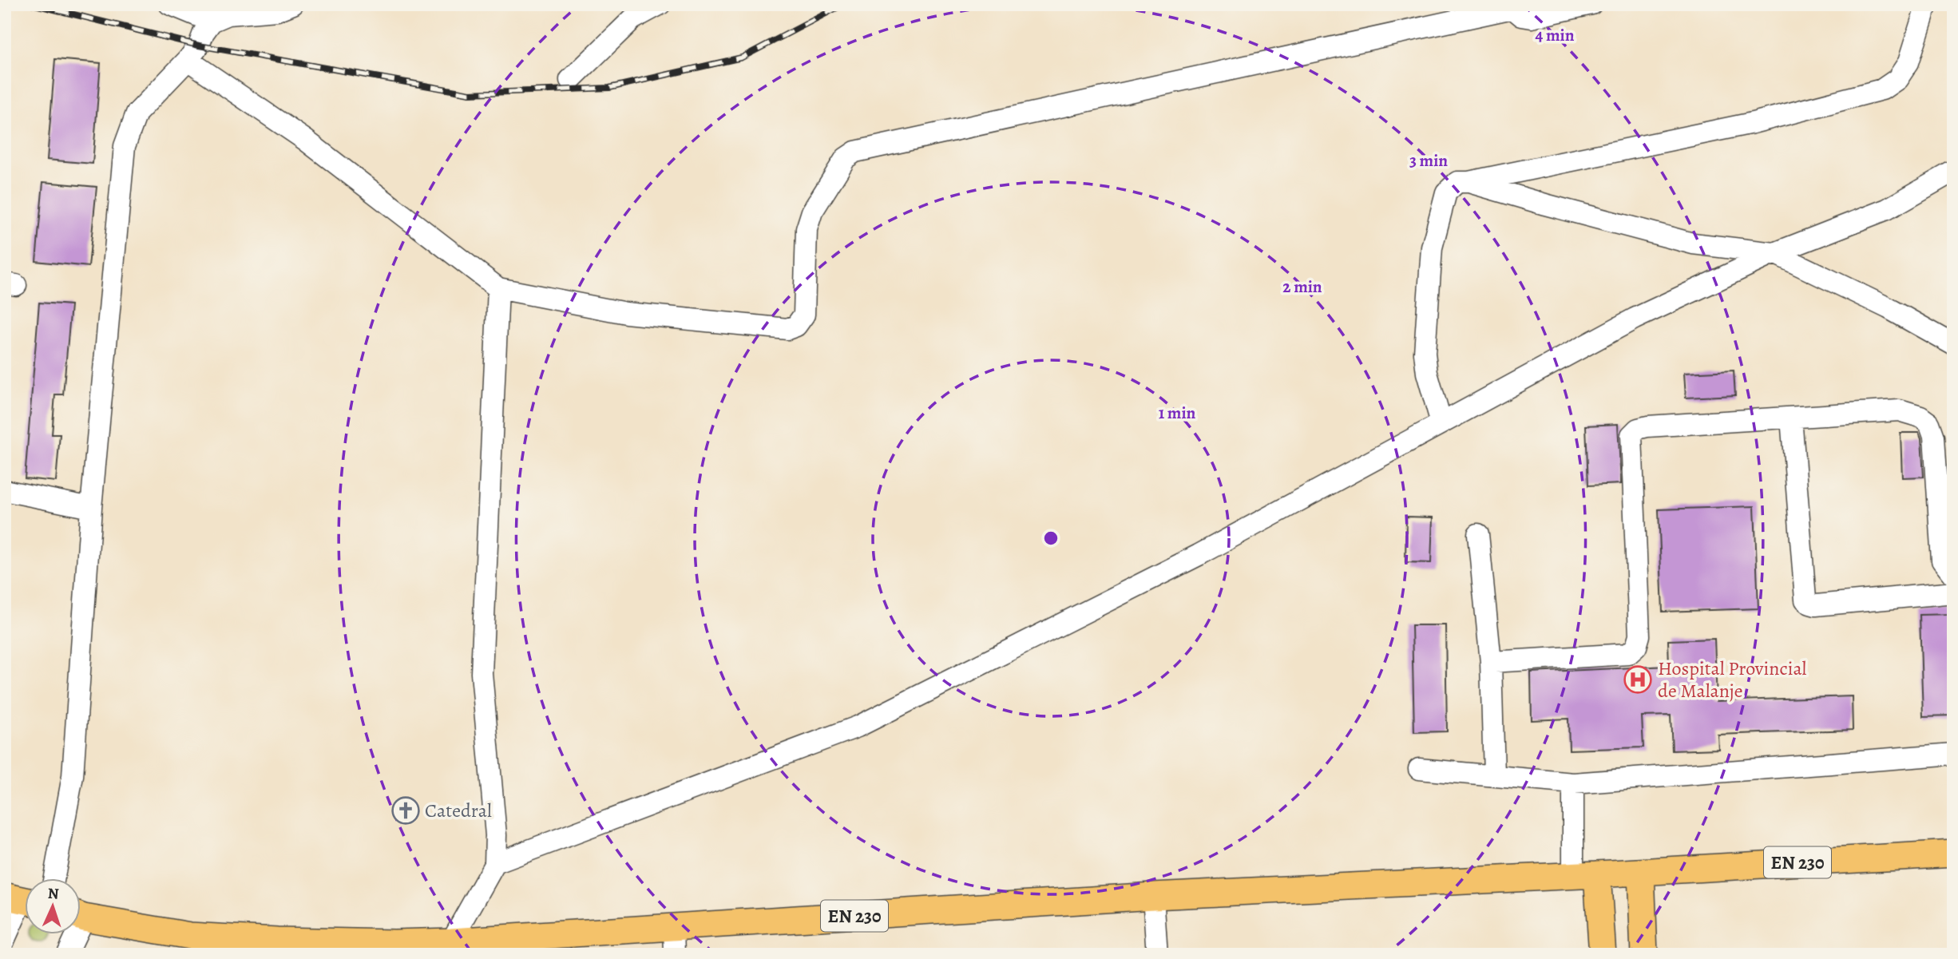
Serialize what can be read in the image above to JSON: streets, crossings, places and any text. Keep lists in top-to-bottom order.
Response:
{
  "streets": {
    "main road": ["EN 230"]
  },
  "places": {
    "hospital": ["Hospital Provincial de Malanje"],
    "church": ["Catedral"]
  },
  "north": "top",
  "rings": [
    "4 min",
    "3 min",
    "2 min",
    "1 min"
  ]
}
